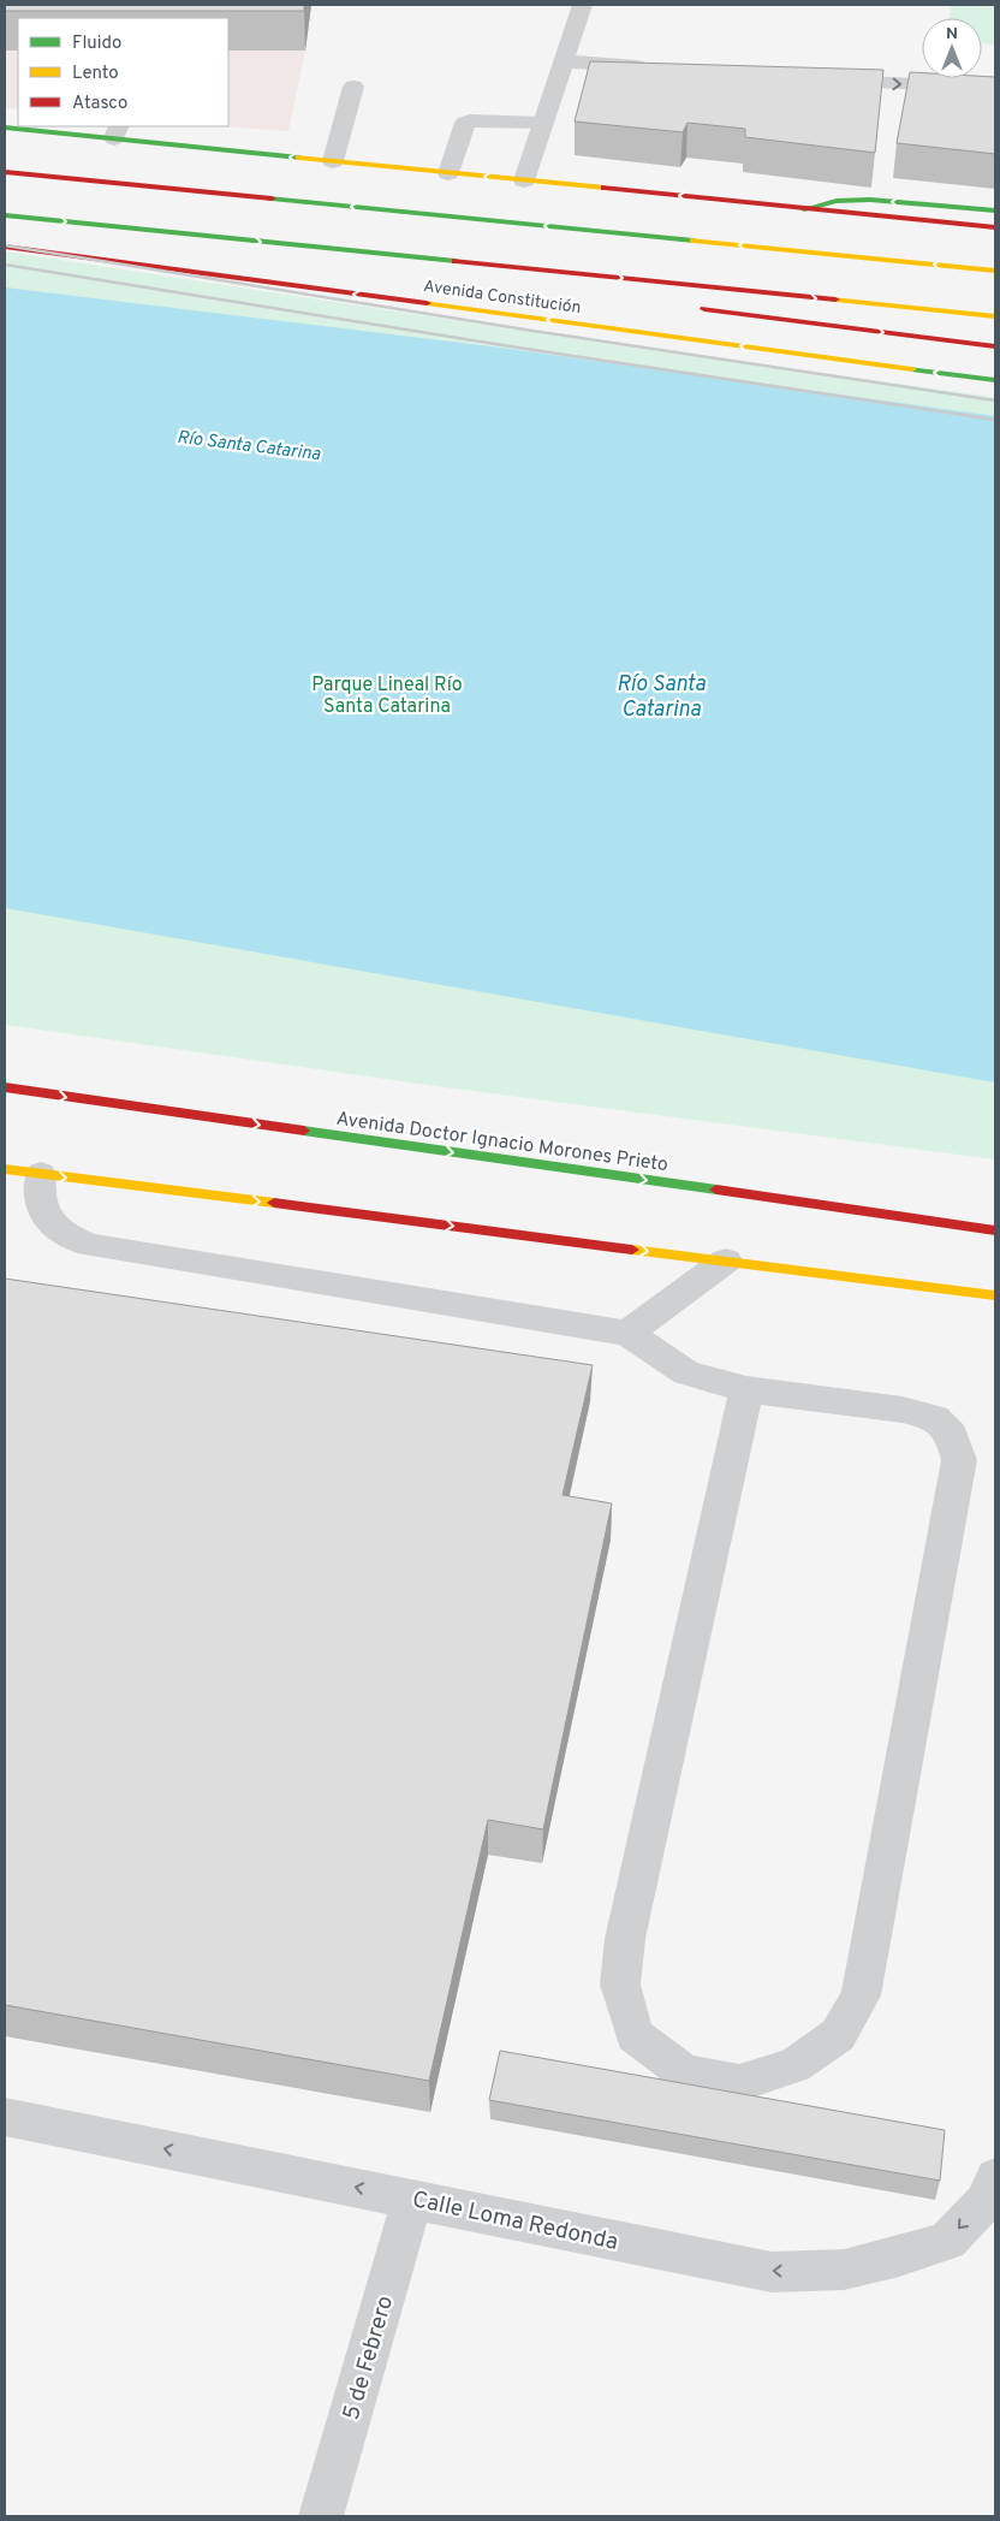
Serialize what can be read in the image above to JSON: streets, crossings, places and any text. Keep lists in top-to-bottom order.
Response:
{
  "streets": {
    "main road": ["Avenida Constitución", "Avenida Doctor Ignacio Morones Prieto"],
    "street": ["Calle Loma Redonda", "5 de Febrero"]
  },
  "crossings": [
    ["Calle Loma Redonda", "5 de Febrero"]
  ],
  "one_way": ["Calle Loma Redonda"],
  "water": ["Río Santa Catarina"],
  "parks": ["Parque Lineal Río Santa Catarina"],
  "legend": ["Fluido", "Lento", "Atasco"],
  "north": "top"
}
